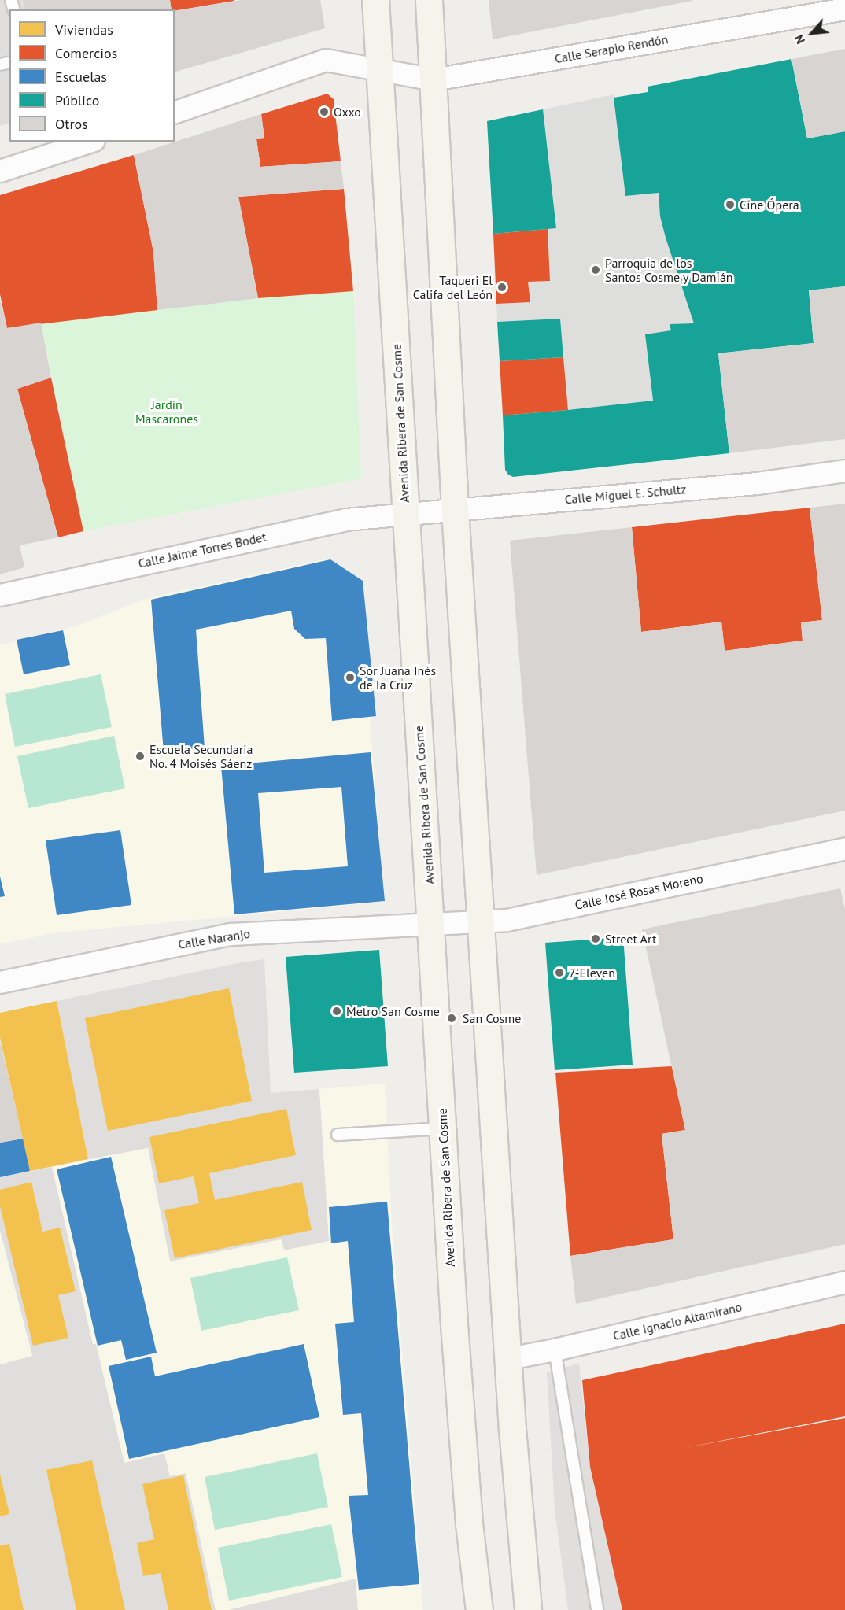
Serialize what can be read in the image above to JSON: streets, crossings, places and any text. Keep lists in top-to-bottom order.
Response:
{
  "streets": {
    "main road": ["Avenida Ribera de San Cosme"],
    "street": [
      "Calle Serapio Rendón",
      "Calle Miguel E. Schultz",
      "Calle Jaime Torres Bodet",
      "Calle José Rosas Moreno",
      "Calle Naranjo",
      "Calle Ignacio Altamirano"
    ]
  },
  "crossings": [
    ["Calle Serapio Rendón", "Avenida Ribera de San Cosme"],
    ["Avenida Ribera de San Cosme", "Calle Miguel E. Schultz"],
    ["Avenida Ribera de San Cosme", "Calle Jaime Torres Bodet"],
    ["Avenida Ribera de San Cosme", "Calle José Rosas Moreno"],
    ["Avenida Ribera de San Cosme", "Calle Naranjo"],
    ["Calle Miguel E. Schultz", "Calle Jaime Torres Bodet"],
    ["Calle José Rosas Moreno", "Calle Naranjo"]
  ],
  "parks": ["Jardín Mascarones"],
  "places": [
    "Oxxo",
    "Cine Ópera",
    "Parroquia de los Santos Cosme y Damián",
    "Taqueri El Califa del León",
    "Sor Juana Inés de la Cruz",
    "Escuela Secundaria No. 4 Moisés Sáenz",
    "Street Art",
    "7-Eleven",
    "Metro San Cosme",
    "San Cosme"
  ],
  "legend": [
    "Viviendas",
    "Comercios",
    "Escuelas",
    "Público",
    "Otros"
  ],
  "north": "bottom left"
}
